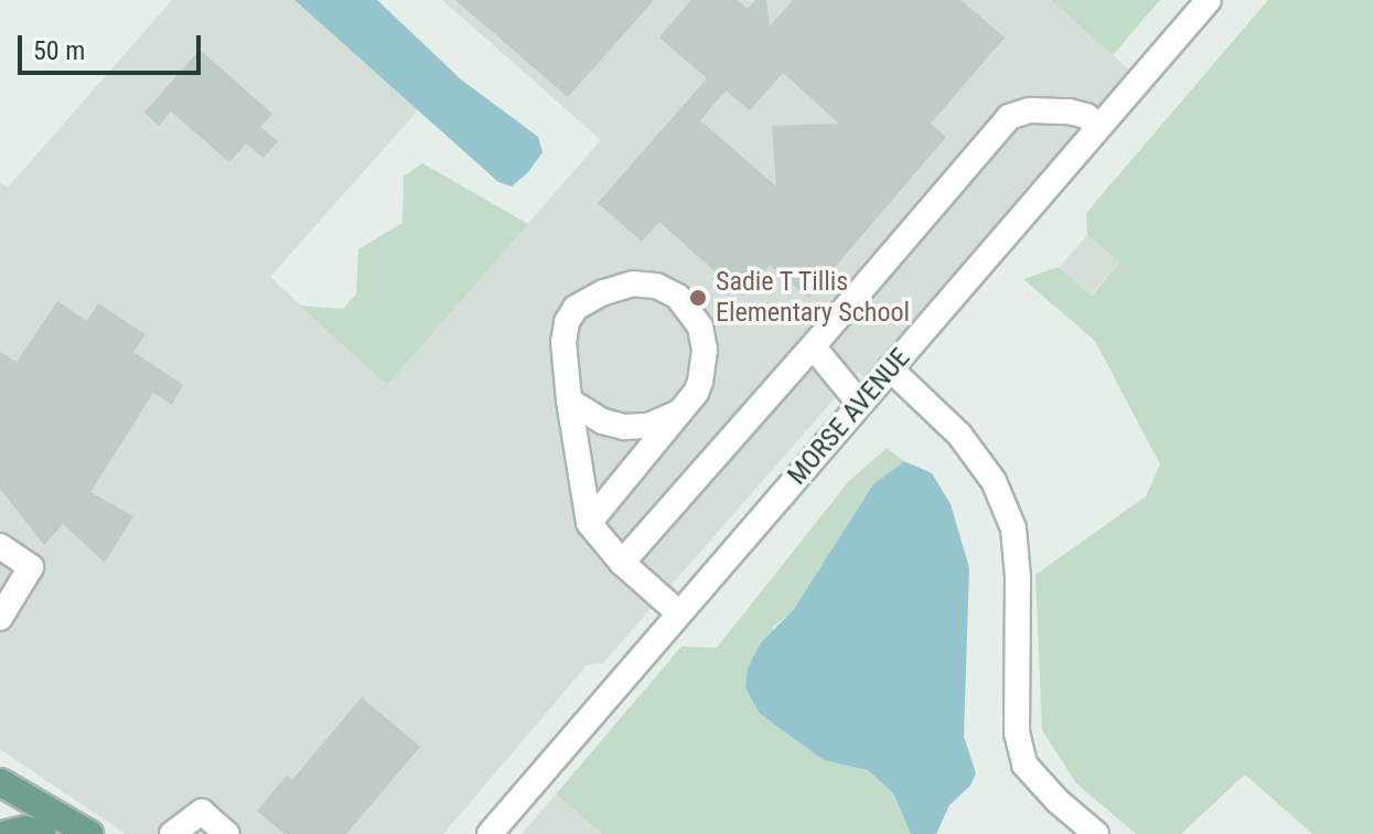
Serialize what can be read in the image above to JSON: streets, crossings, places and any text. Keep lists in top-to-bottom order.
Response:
{
  "streets": {
    "street": ["MORSE AVENUE"]
  },
  "places": ["Sadie T Tillis Elementary School"],
  "scale_bar": "50 m"
}
